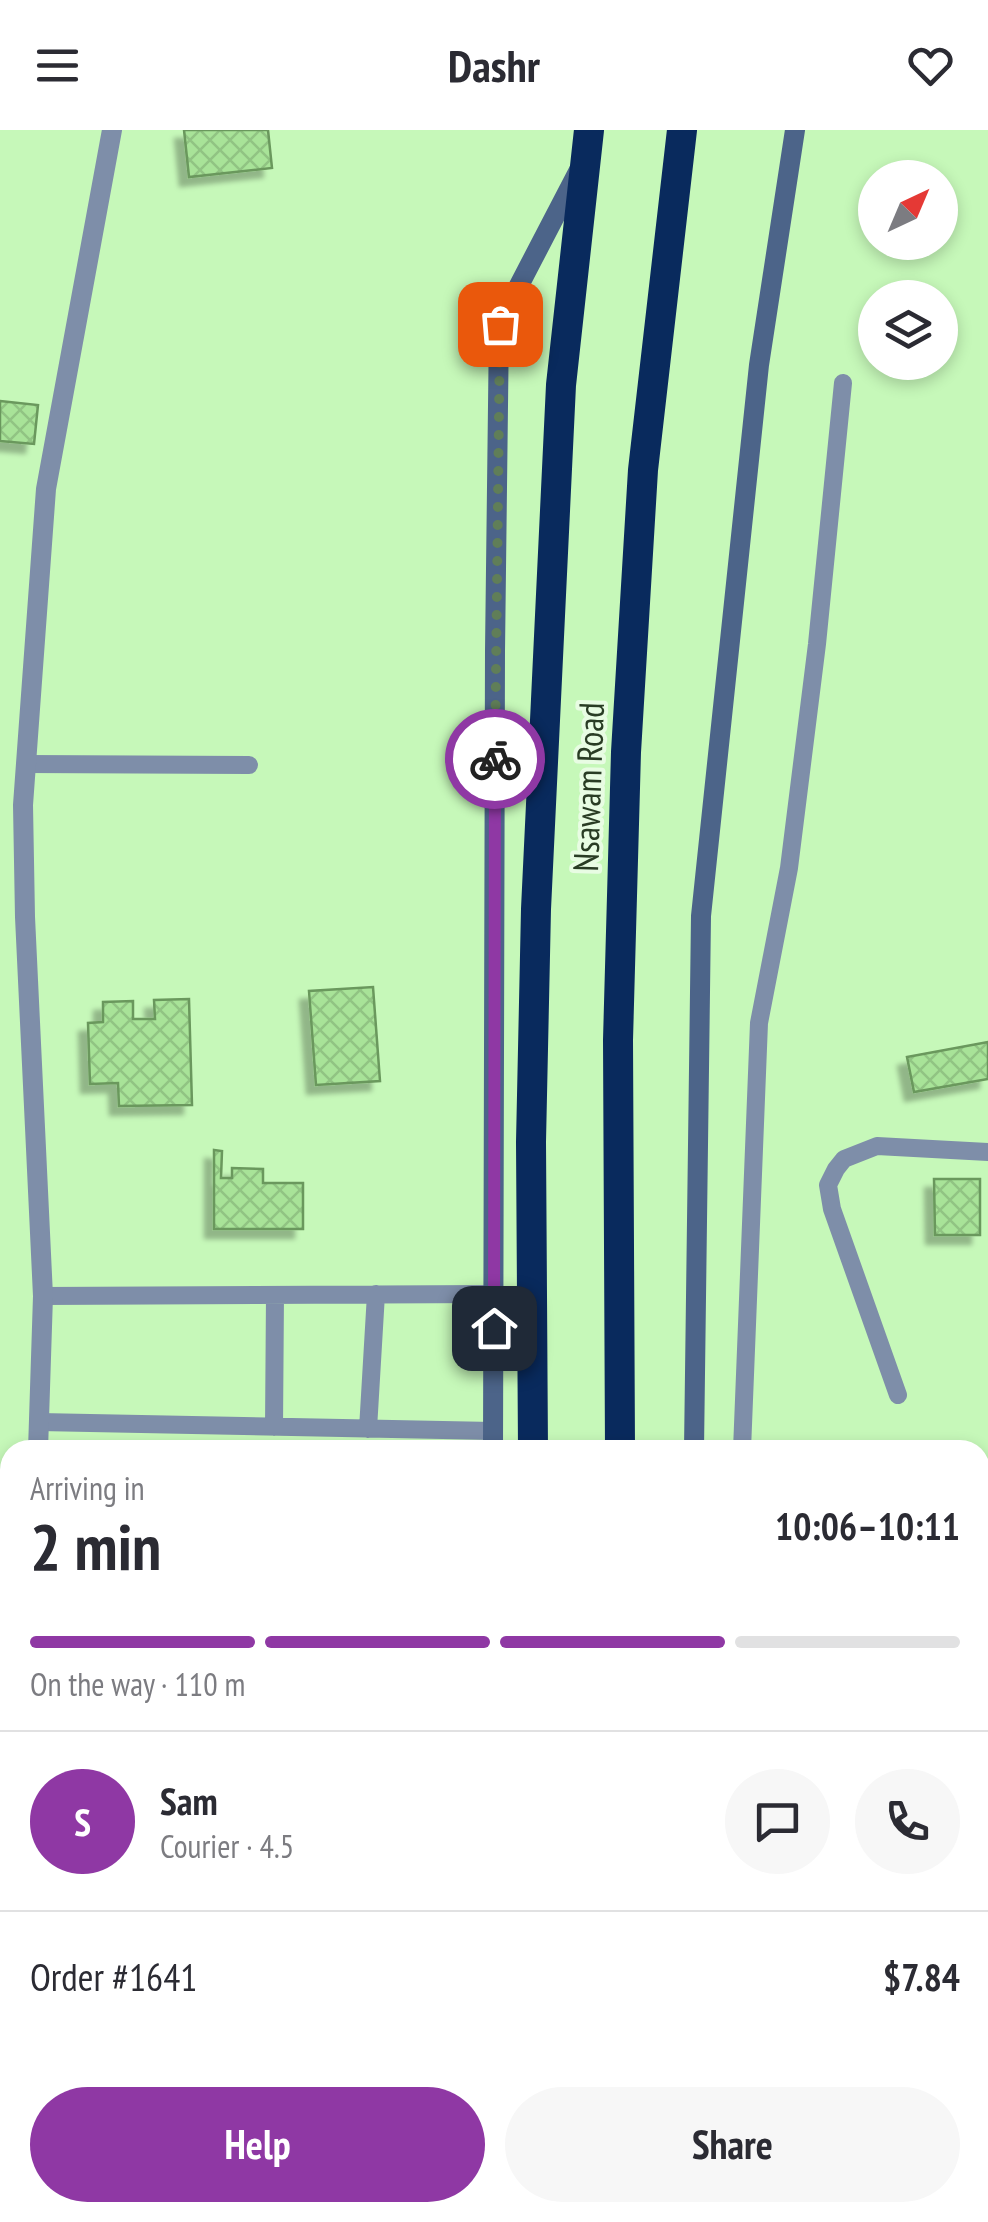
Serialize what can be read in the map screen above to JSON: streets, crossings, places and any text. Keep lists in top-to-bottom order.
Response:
{
  "streets": {
    "highway": ["Nsawam Road"]
  },
  "north": "top right",
  "page": {
    "header": "Dashr",
    "heading": ["2 min", "Arriving in", "10:06–10:11"],
    "panel": [
      "Sam",
      "Courier · 4.5",
      "Order #1641",
      "$7.84"
    ],
    "bar": "On the way · 110 m",
    "round": "S",
    "buttons": ["Help", "Share"]
  }
}
